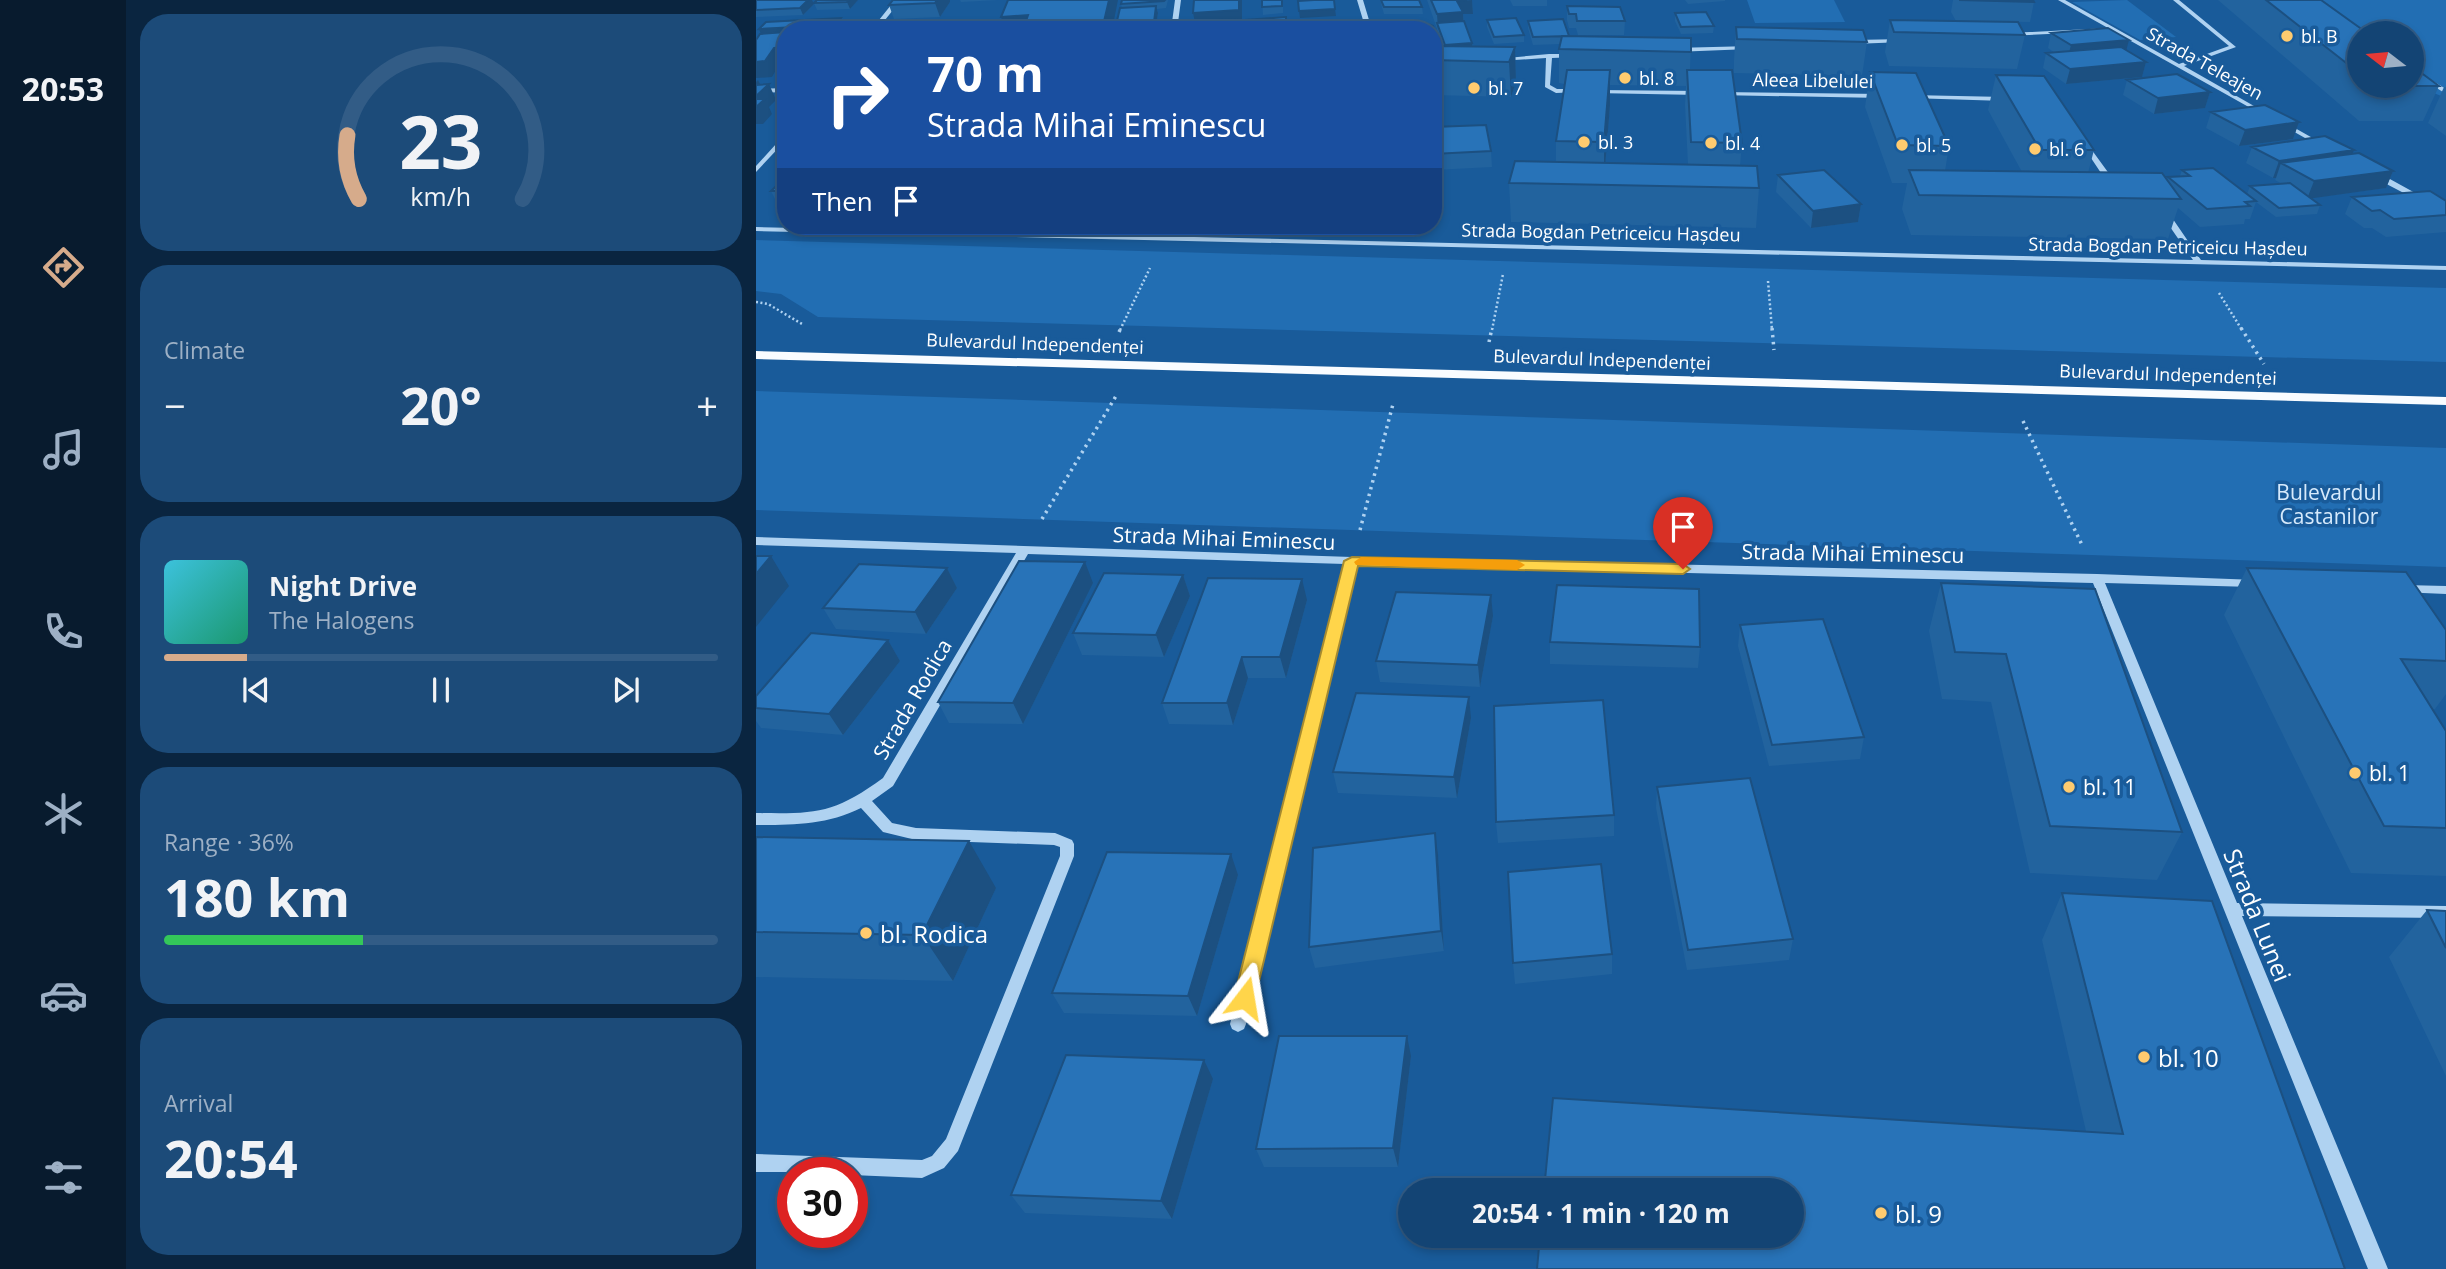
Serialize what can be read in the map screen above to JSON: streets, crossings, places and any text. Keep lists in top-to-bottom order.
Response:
{
  "streets": {
    "main road": ["Bulevardul Independenței"],
    "street": [
      "Strada Teleajen",
      "Aleea Libelulei",
      "Strada Bogdan Petriceicu Hașdeu",
      "Strada Mihai Eminescu",
      "Strada Rodica",
      "Strada Lunei"
    ]
  },
  "crossings": [
    ["Strada Mihai Eminescu", "Strada Rodica"],
    ["Strada Mihai Eminescu", "Strada Lunei"]
  ],
  "parks": ["Bulevardul Castanilor"],
  "places": [
    "bl. B",
    "bl. 8",
    "bl. 7",
    "bl. 3",
    "bl. 4",
    "bl. 5",
    "bl. 6",
    "bl. 1",
    "bl. 11",
    "bl. Rodica",
    "bl. 10",
    "bl. 9"
  ],
  "north": "left",
  "page": {
    "tabs": "20:53",
    "turn": ["70 m", "Strada Mihai Eminescu"],
    "then": "Then",
    "tile": [
      "Climate",
      ["Range · 36%", "180 km"],
      ["Arrival", "20:54"]
    ],
    "heat": ["−", "20°", "+"],
    "song": ["Night Drive", "The Halogens"],
    "limit": "30",
    "trip": "20:54 · 1 min · 120 m",
    "gauge": ["23", "km/h"]
  }
}
